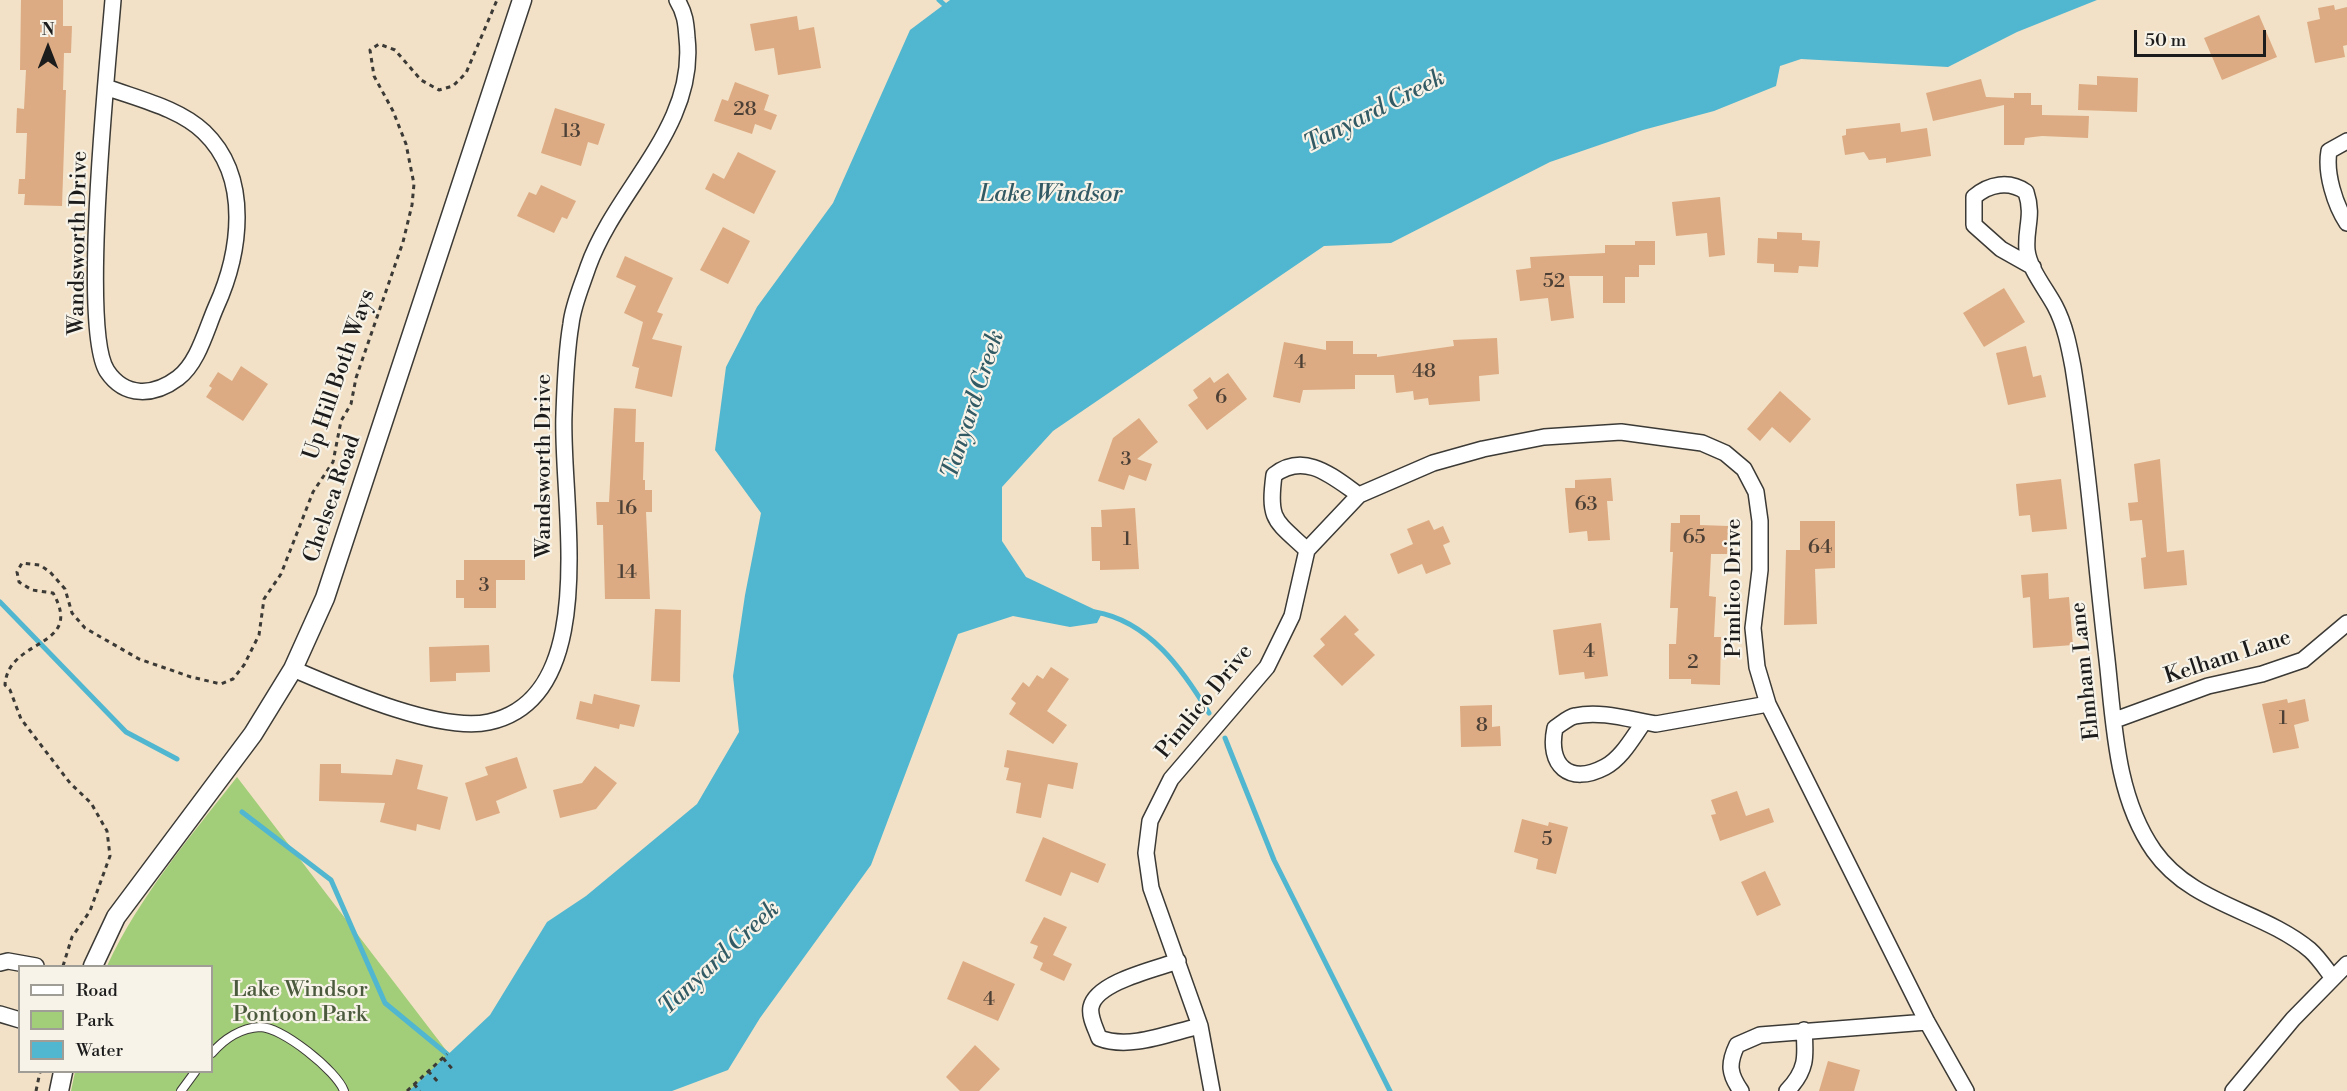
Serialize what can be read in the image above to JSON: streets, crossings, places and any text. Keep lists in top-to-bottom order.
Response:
{
  "streets": {
    "street": [
      "Wandsworth Drive",
      "Chelsea Road",
      "Pimlico Drive",
      "Kelham Lane",
      "Elmham Lane"
    ],
    "path": ["Up Hill Both Ways"]
  },
  "crossings": [
    ["Wandsworth Drive", "Chelsea Road"],
    ["Kelham Lane", "Elmham Lane"]
  ],
  "water": ["Tanyard Creek", "Lake Windsor"],
  "parks": ["Lake Windsor Pontoon Park"],
  "house_numbers": [
    "28",
    "13",
    "52",
    "4",
    "48",
    "6",
    "3",
    "63",
    "16",
    "65",
    "1",
    "64",
    "14",
    "3",
    "4",
    "2",
    "1",
    "8",
    "5",
    "4"
  ],
  "legend": ["Road", "Park", "Water"],
  "scale_bar": "50 m",
  "north": "top"
}
